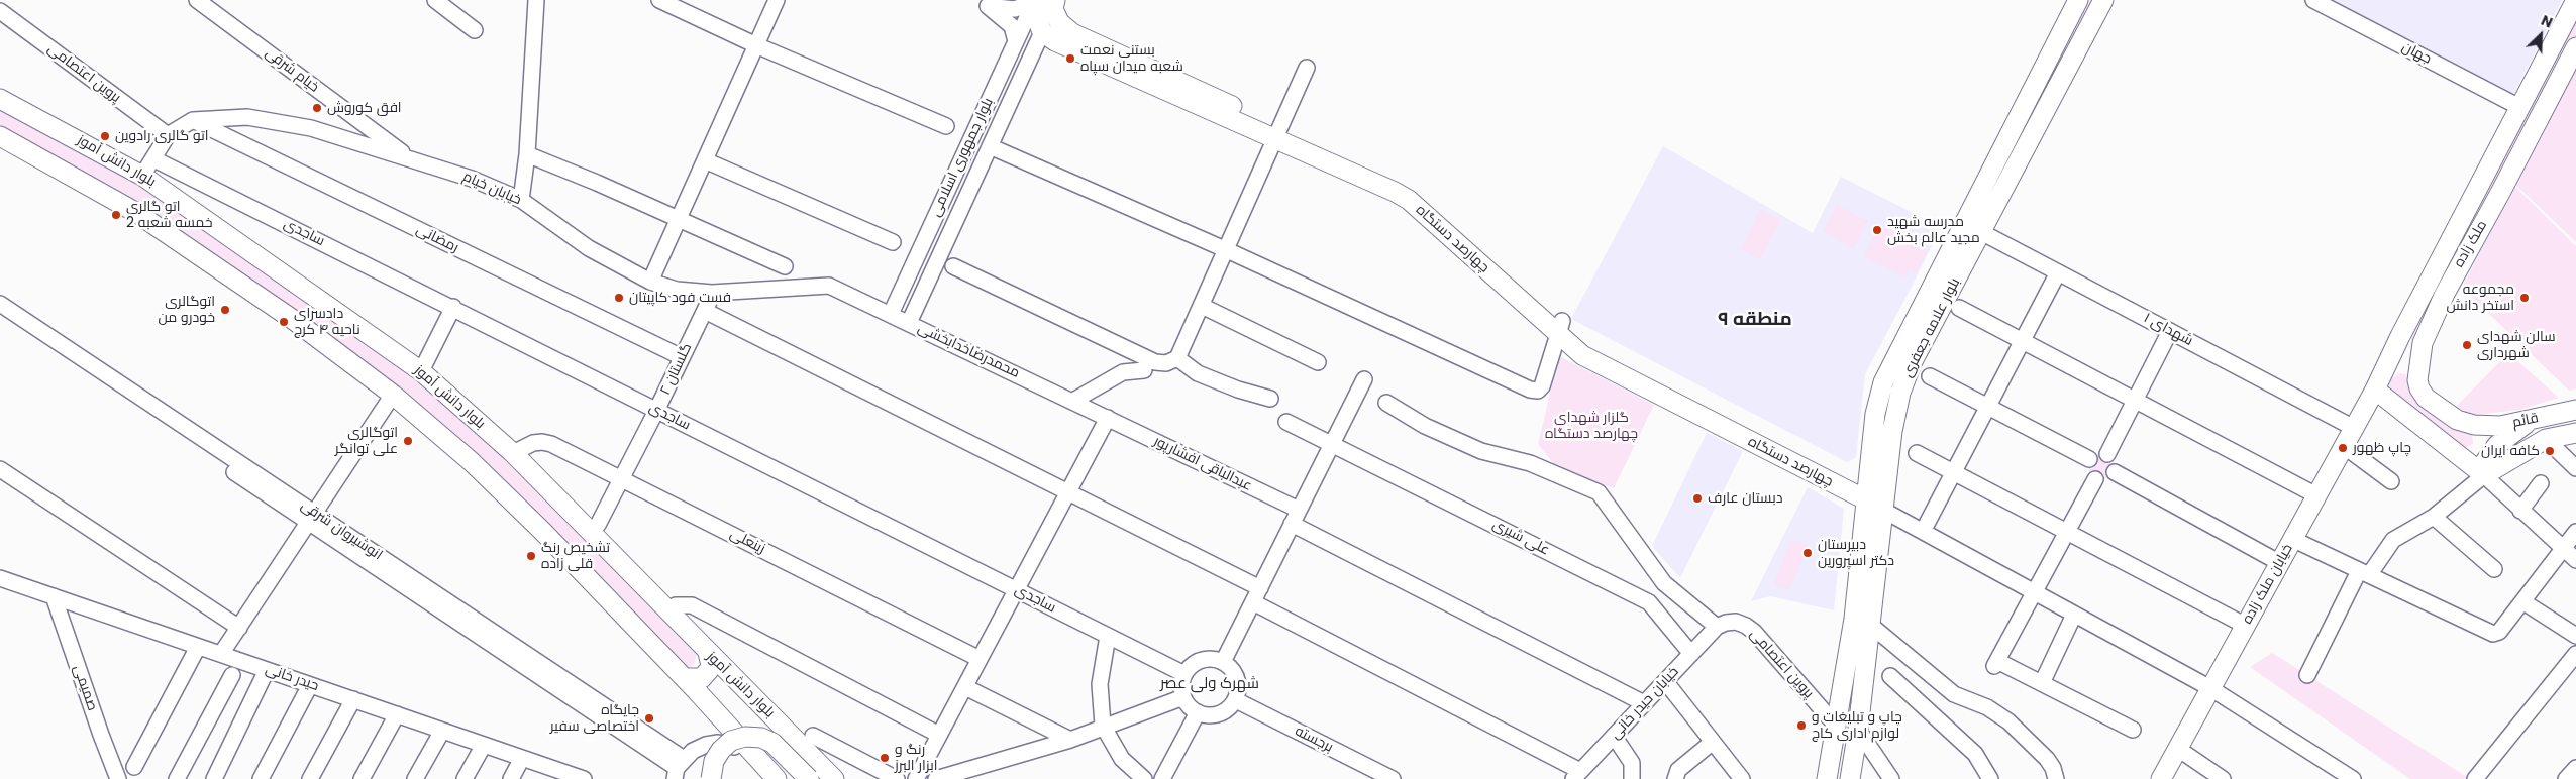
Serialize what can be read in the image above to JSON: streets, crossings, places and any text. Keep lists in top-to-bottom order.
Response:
{
  "streets": {
    "main road": [
      "بلوار دانش آموز",
      "چهارصد دستگاه",
      "ملک زاده",
      "بلوار علامه جعفری",
      "قائم",
      "خیابان ملک زاده"
    ],
    "street": [
      "جهان",
      "خیام شرقی",
      "پروین اعتصامی",
      "بلوار جمهوری اسلامی",
      "خیابان خیام",
      "ساجدی",
      "رمضانی",
      "شهدای ۱",
      "محمدرضاخدابخشی",
      "گلستان ۲",
      "عبدالباقی افشارپور",
      "انوشیروان شرقی",
      "علی شیری",
      "زینعلی",
      "حیدر خانی",
      "صمیمی",
      "خیابان حیدر خانی",
      "برجسته"
    ]
  },
  "crossings": [
    ["جهان", "ملک زاده"],
    ["خیام شرقی", "خیابان خیام"],
    ["پروین اعتصامی", "خیابان خیام"],
    ["پروین اعتصامی", "بلوار علامه جعفری"],
    ["پروین اعتصامی", "خیابان حیدر خانی"],
    ["بلوار جمهوری اسلامی", "چهارصد دستگاه"],
    ["بلوار جمهوری اسلامی", "محمدرضاخدابخشی"],
    ["بلوار دانش آموز", "زینعلی"],
    ["خیابان خیام", "رمضانی"],
    ["خیابان خیام", "محمدرضاخدابخشی"],
    ["خیابان خیام", "گلستان ۲"],
    ["ساجدی", "گلستان ۲"],
    ["ساجدی", "برجسته"],
    ["رمضانی", "گلستان ۲"],
    ["چهارصد دستگاه", "بلوار علامه جعفری"],
    ["ملک زاده", "خیابان ملک زاده"],
    ["بلوار علامه جعفری", "شهدای ۱"],
    ["شهدای ۱", "خیابان ملک زاده"],
    ["محمدرضاخدابخشی", "عبدالباقی افشارپور"],
    ["گلستان ۲", "زینعلی"],
    ["عبدالباقی افشارپور", "خیابان حیدر خانی"],
    ["علی شیری", "خیابان حیدر خانی"],
    ["حیدر خانی", "صمیمی"]
  ],
  "districts": ["منطقه ۹", "شهرک ولی عصر"],
  "parks": ["گلزار شهدای چهارصد دستگاه"],
  "places": [
    "بستنی نعمت شعبه میدان سپاه",
    "افق کوروش",
    "اتو گالری رادوین",
    "اتو گالری خمسه شعبه 2",
    "مدرسه شهید مجید عالم بخش",
    "فست فود کاپیتان",
    "مجموعه استخر دانش",
    "اتوگالری خودرو من",
    "دادسرای ناحیه ۴ کرج",
    "سالن شهدای شهرداری",
    "اتوگالری علی توانگر",
    "چاپ ظهور",
    "کافه ایران",
    "دبستان عارف",
    "دبیرستان دکتر اسپرورین",
    "تشخیص رنگ قلی زاده",
    "جایگاه اختصاصی سفیر",
    "چاپ و تبلیغات و لوازم اداری کاج",
    "رنگ و ابزار البرز"
  ],
  "north": "top right"
}
